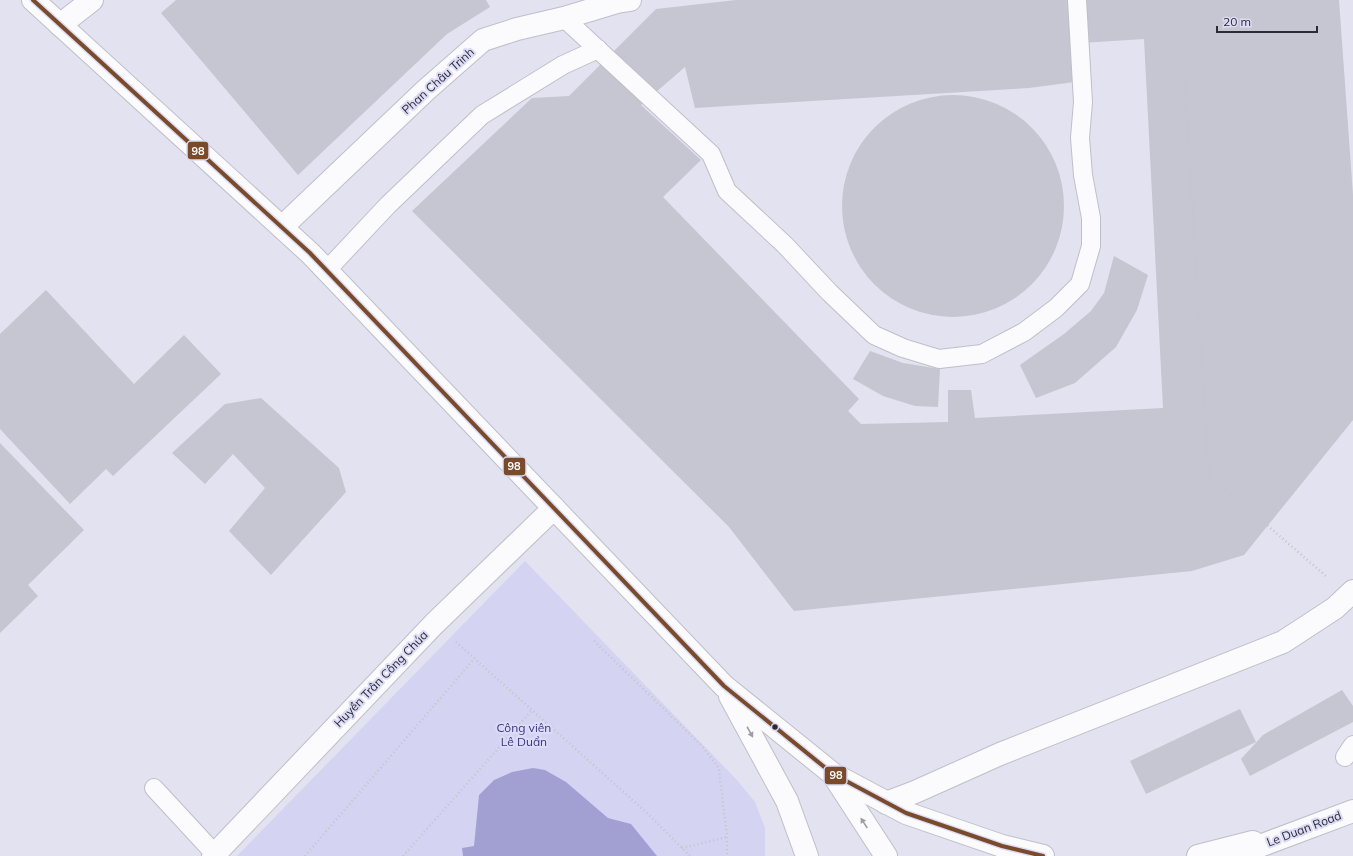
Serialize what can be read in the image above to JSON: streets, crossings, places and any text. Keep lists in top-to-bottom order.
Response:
{
  "streets": {
    "main road": ["Phan Châu Trinh", "Huyền Trân Công Chúa", "Le Duan Road"]
  },
  "parks": ["Công viên Lê Duẩn"],
  "lines": ["transit line 98"],
  "scale_bar": "20 m"
}
